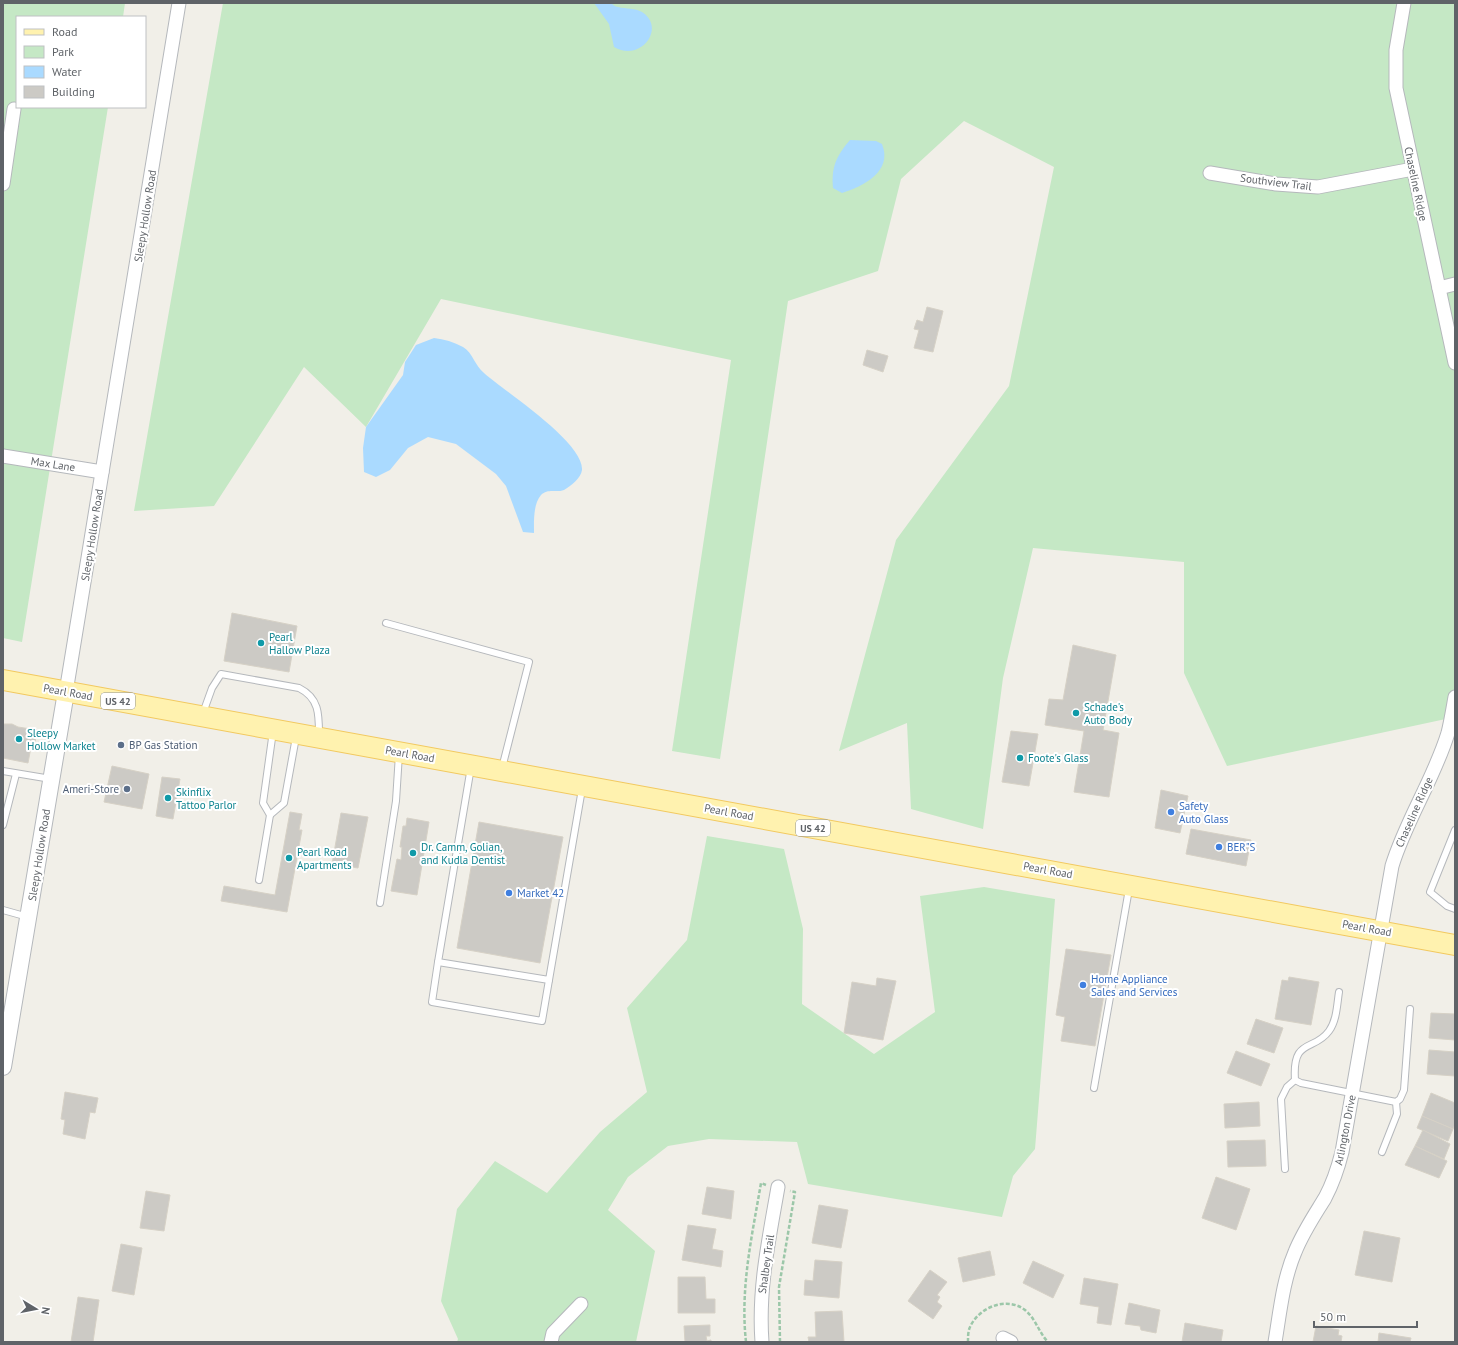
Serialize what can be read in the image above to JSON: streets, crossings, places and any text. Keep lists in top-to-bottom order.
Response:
{
  "streets": {
    "main road": ["Pearl Road", "US 42"],
    "street": [
      "Southview Trail",
      "Chaseline Ridge",
      "Sleepy Hollow Road",
      "Max Lane",
      "Arlington Drive",
      "Shalbey Trail"
    ]
  },
  "crossings": [
    ["Southview Trail", "Chaseline Ridge"],
    ["Chaseline Ridge", "Pearl Road"],
    ["Chaseline Ridge", "Arlington Drive"],
    ["Sleepy Hollow Road", "Max Lane"],
    ["Sleepy Hollow Road", "Pearl Road"],
    ["Pearl Road", "Arlington Drive"]
  ],
  "places": [
    "Pearl Hallow Plaza",
    "Schade's Auto Body",
    "Sleepy Hollow Market",
    "BP Gas Station",
    "Foote's Glass",
    "Ameri-Store",
    "Skinflix Tattoo Parlor",
    "Safety Auto Glass",
    "BER\"S",
    "Dr. Camm, Golian, and Kudla Dentist",
    "Pearl Road Apartments",
    "Market 42",
    "Home Appliance Sales and Services"
  ],
  "legend": [
    "Road",
    "Park",
    "Water",
    "Building"
  ],
  "scale_bar": "50 m",
  "north": "right"
}
